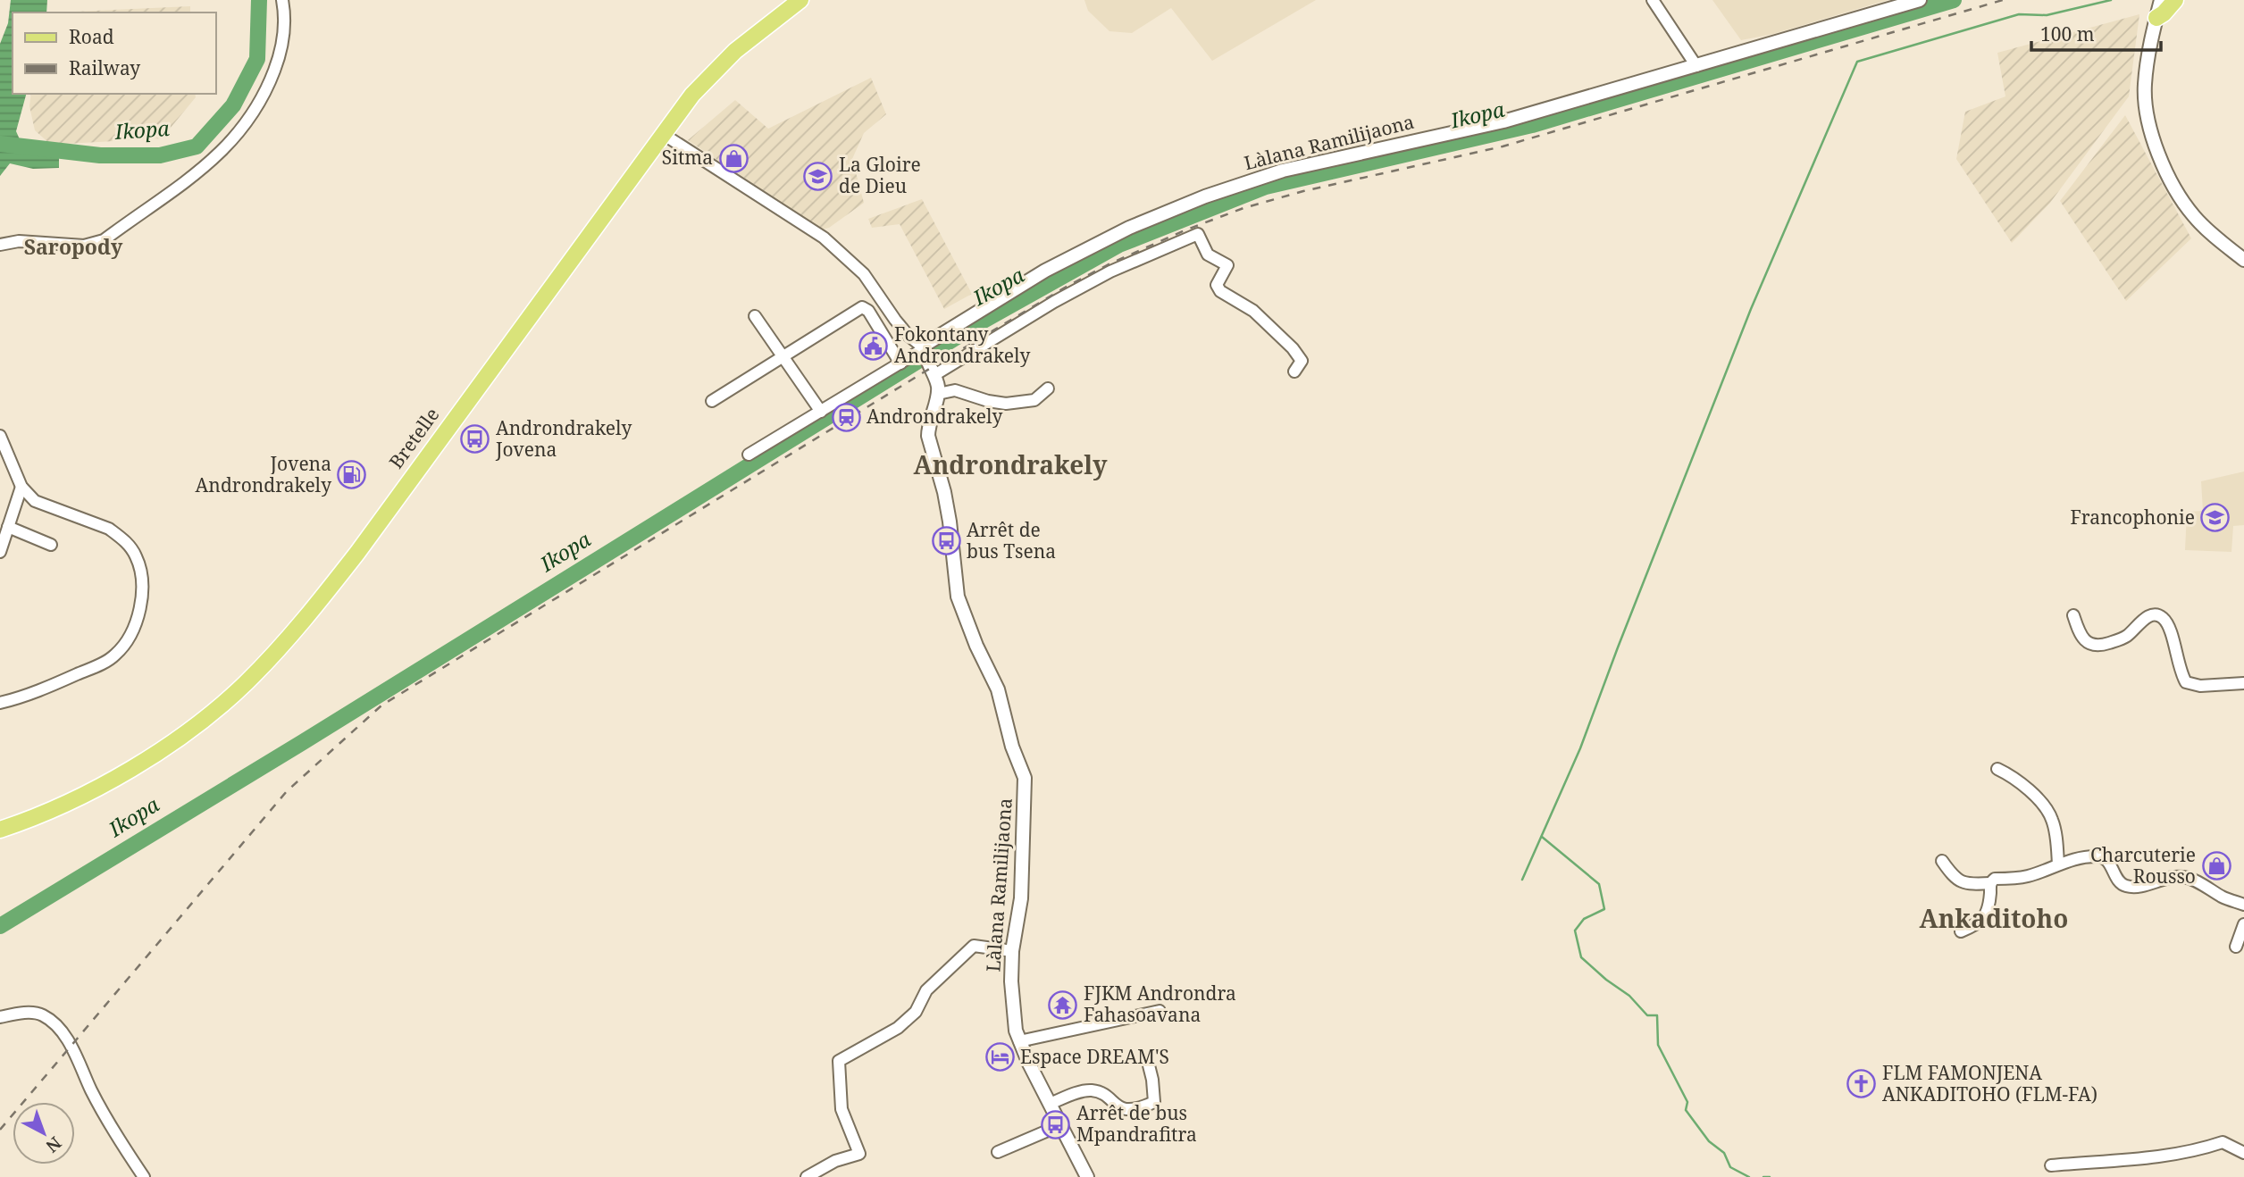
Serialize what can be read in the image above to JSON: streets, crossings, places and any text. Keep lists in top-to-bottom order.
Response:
{
  "streets": {
    "main road": ["Bretelle"],
    "street": ["Làlana Ramilijaona"]
  },
  "districts": ["Saropody", "Androndrakely", "Ankaditoho"],
  "water": ["Ikopa"],
  "places": {
    "shop": ["Sitma", "Charcuterie Rousso"],
    "school or university": ["La Gloire de Dieu", "Francophonie"],
    "public building": ["Fokontany Androndrakely"],
    "station": ["Androndrakely"],
    "bus stop": ["Androndrakely Jovena", "Arrêt de bus Tsena", "Arrêt de bus Mpandrafitra"],
    "fuel station": ["Jovena Androndrakely"],
    "temple": ["FJKM Androndra Fahasoavana"],
    "hotel": ["Espace DREAM'S"],
    "church": ["FLM FAMONJENA ANKADITOHO (FLM-FA)"]
  },
  "legend": ["Road", "Railway"],
  "scale_bar": "100 m",
  "north": "bottom right"
}
